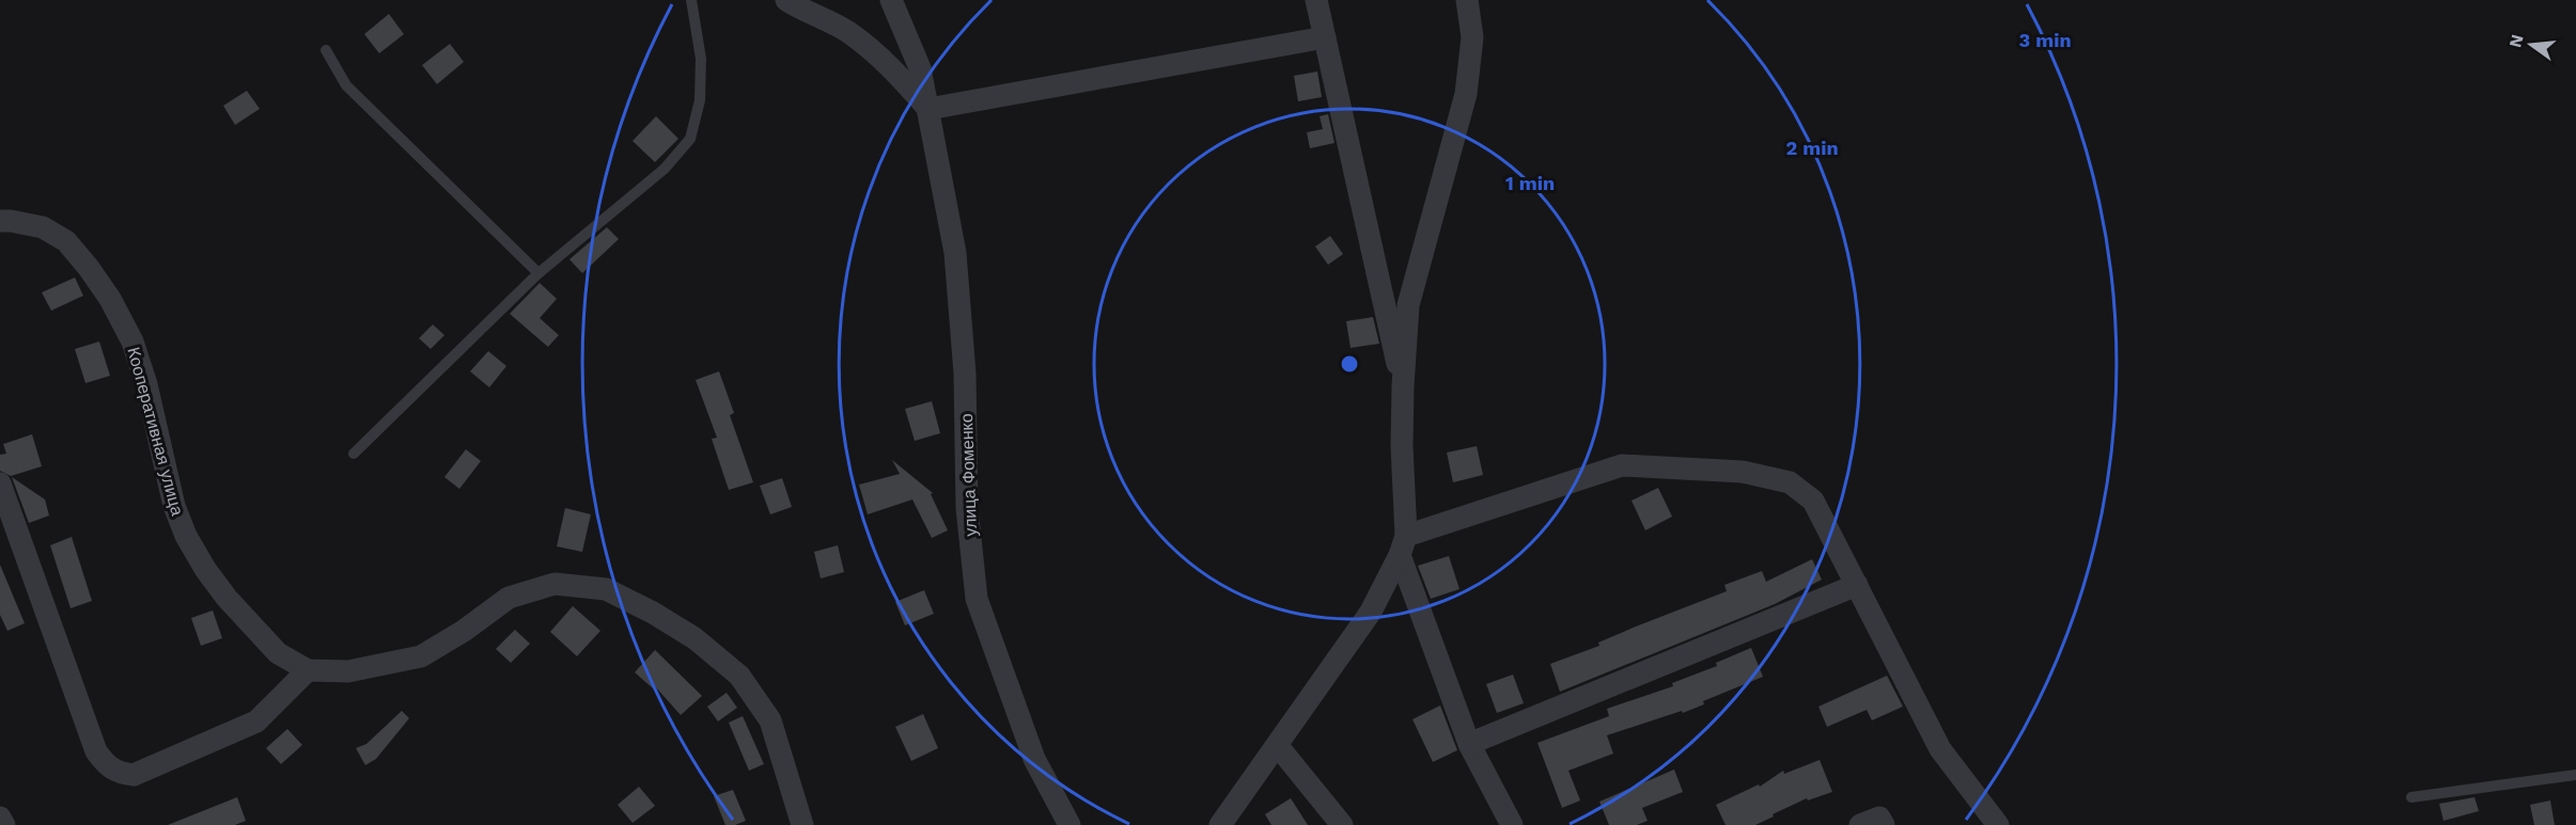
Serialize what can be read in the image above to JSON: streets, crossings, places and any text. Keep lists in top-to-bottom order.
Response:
{
  "streets": {
    "street": ["Кооперативная улица", "улица Фоменко"]
  },
  "north": "left",
  "rings": ["3 min", "2 min", "1 min"]
}
